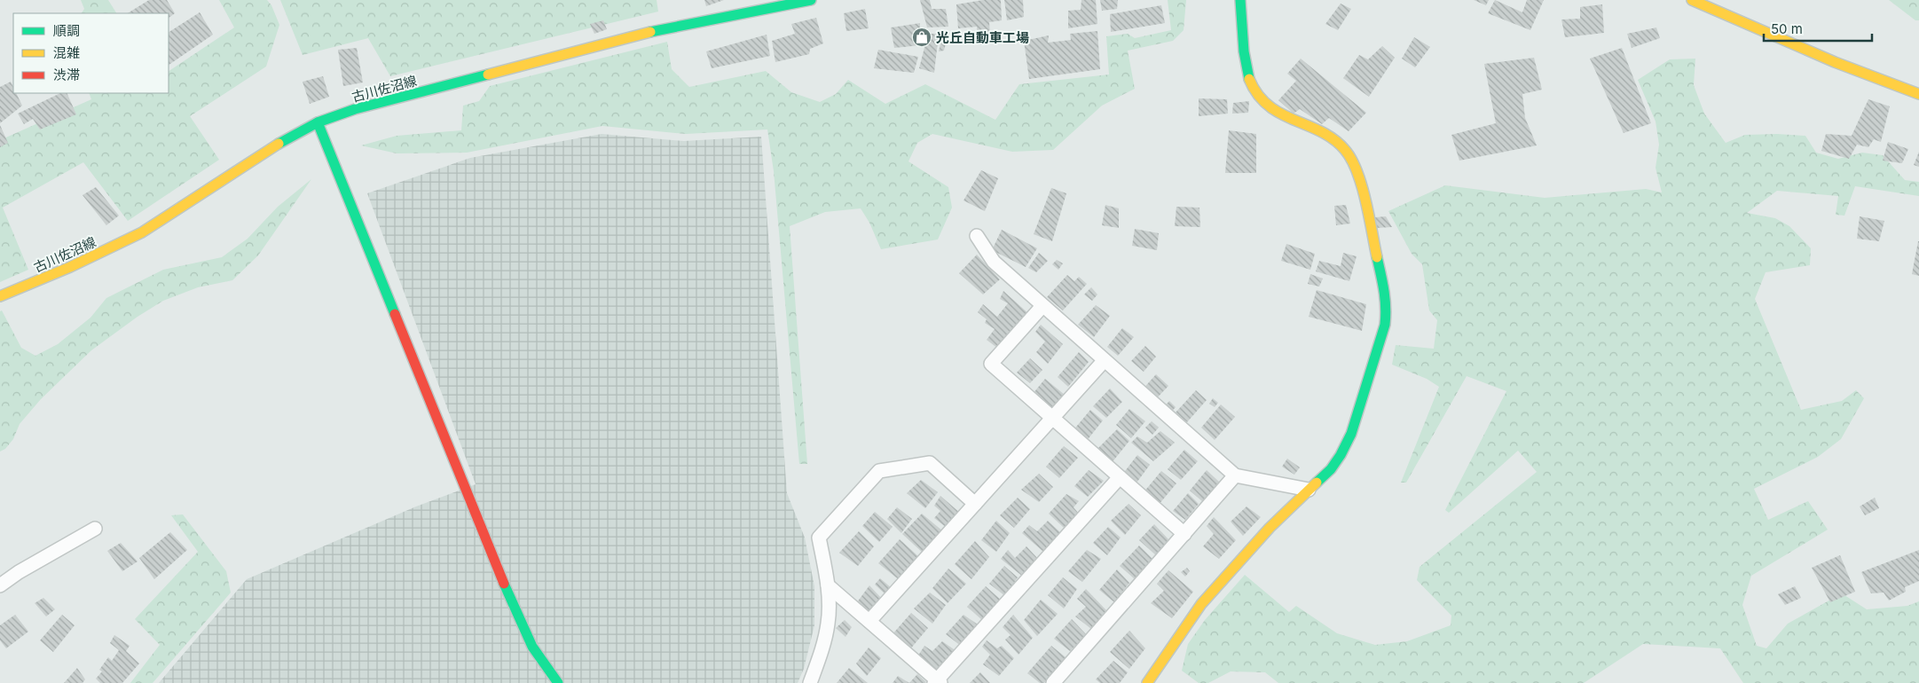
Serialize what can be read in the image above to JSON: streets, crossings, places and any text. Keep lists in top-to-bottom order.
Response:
{
  "streets": {
    "street": ["古川佐沼線"]
  },
  "places": {
    "shop": ["光丘自動車工場"]
  },
  "legend": ["順調", "混雑", "渋滞"],
  "scale_bar": "50 m"
}
